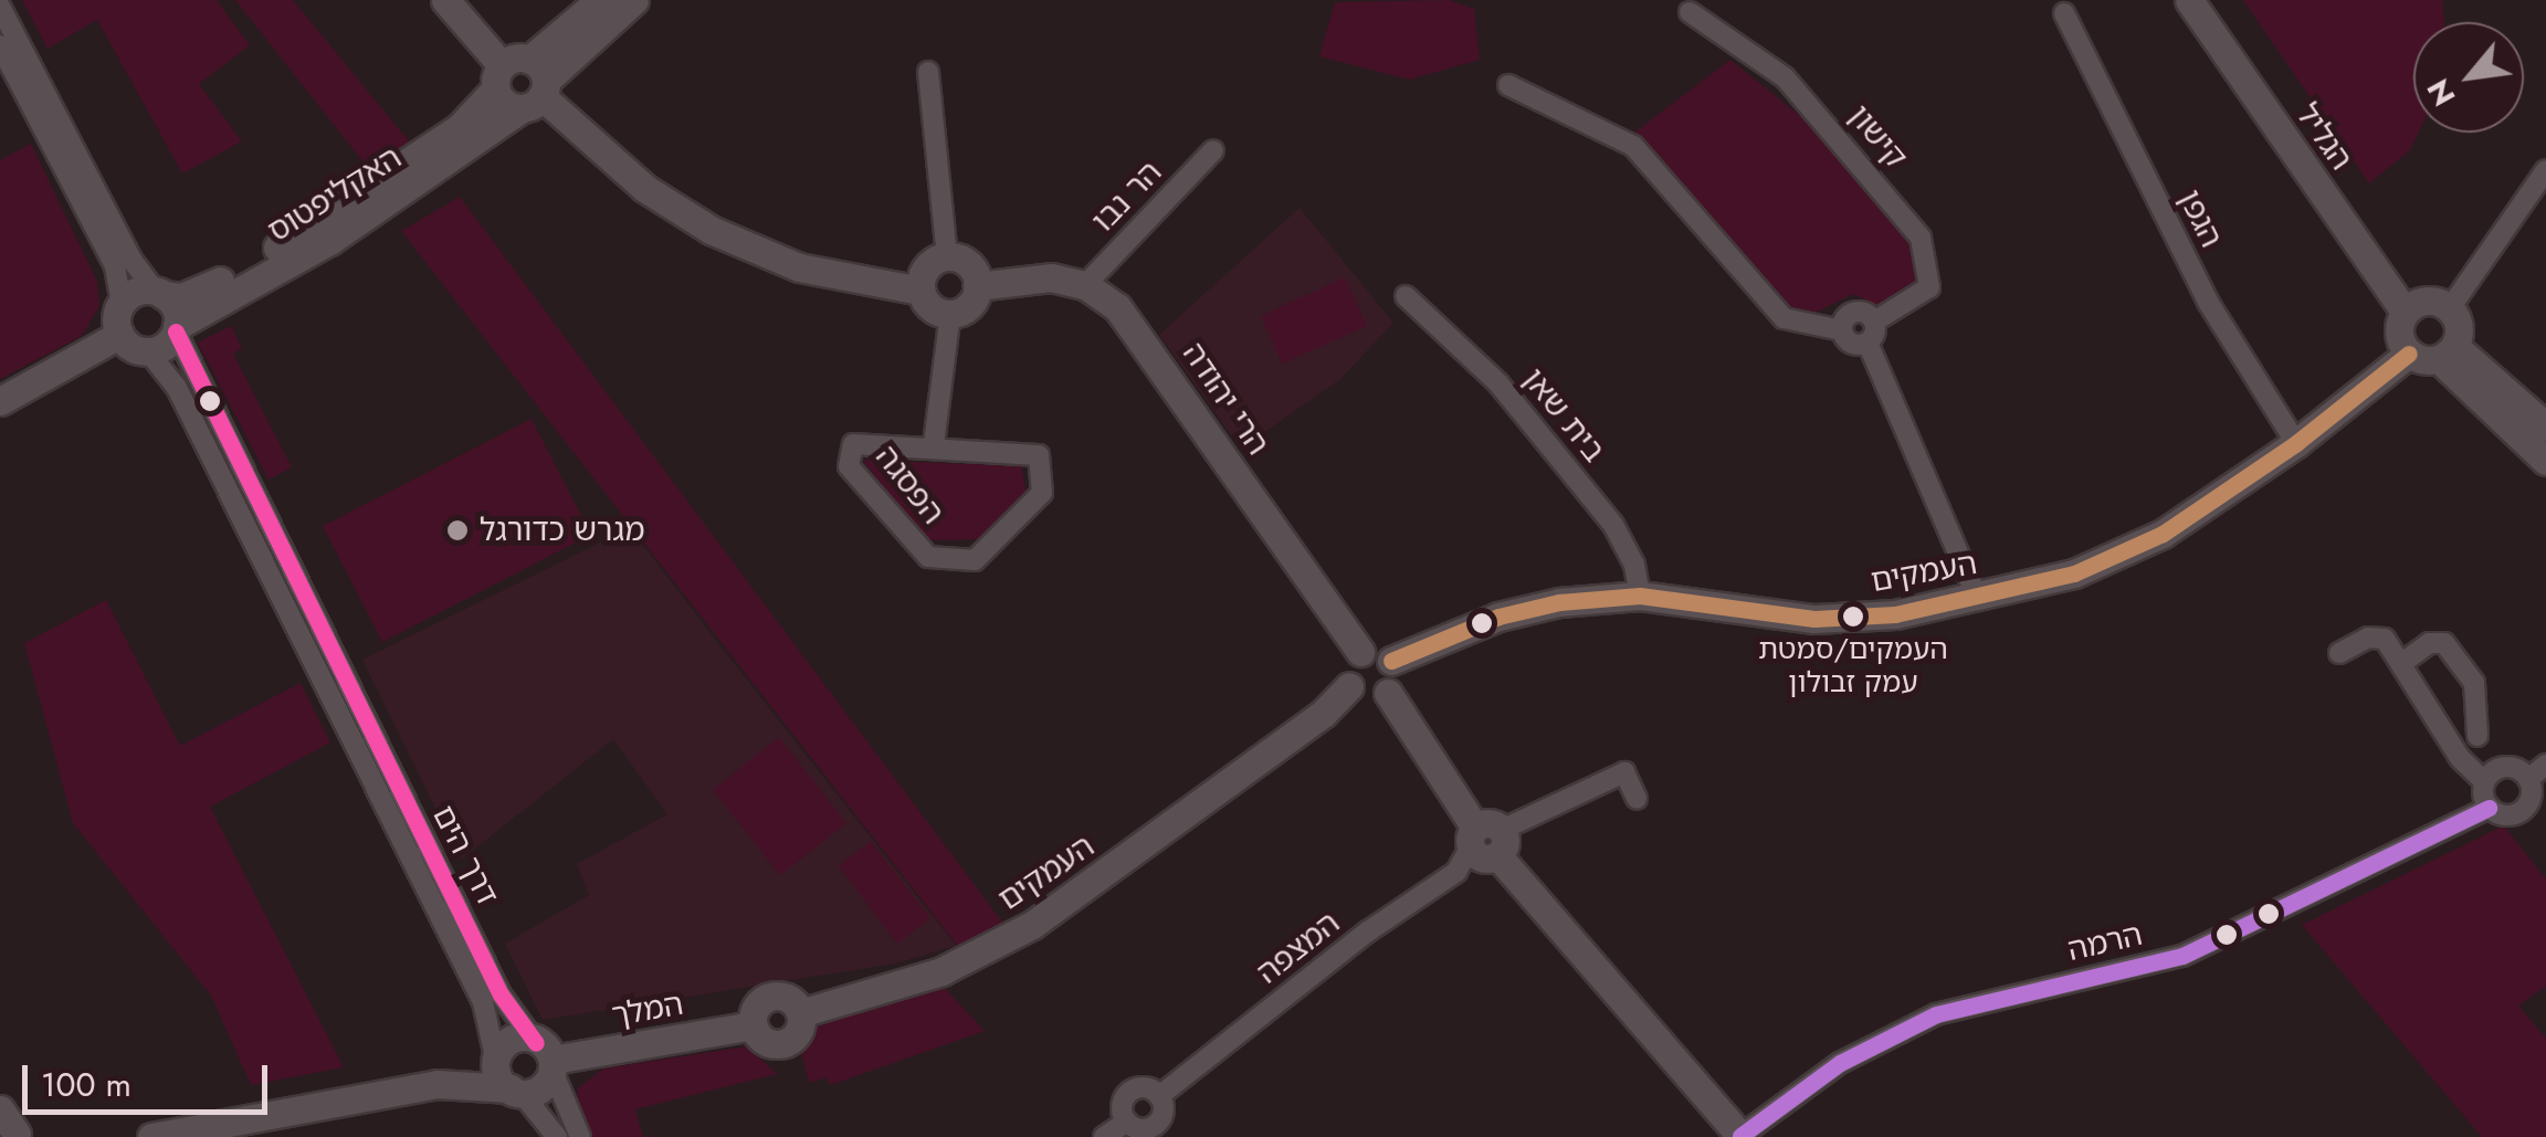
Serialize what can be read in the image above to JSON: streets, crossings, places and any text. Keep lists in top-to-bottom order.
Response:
{
  "streets": {
    "street": [
      "קישון",
      "הגליל",
      "האקליפטוס",
      "הר נבו",
      "הגפן",
      "הרי יהודה",
      "בית שאן",
      "הפסגה",
      "העמקים",
      "דרך הים",
      "הרמה",
      "המצפה",
      "המלך"
    ]
  },
  "crossings": [
    ["הגליל", "העמקים"],
    ["האקליפטוס", "דרך הים"],
    ["הר נבו", "הרי יהודה"],
    ["הגפן", "העמקים"],
    ["הרי יהודה", "העמקים"],
    ["בית שאן", "העמקים"],
    ["העמקים", "המלך"],
    ["דרך הים", "המלך"]
  ],
  "places": ["מגרש כדורגל", "העמקים/סמטת עמק זבולון"],
  "scale_bar": "100 m",
  "north": "bottom left"
}
